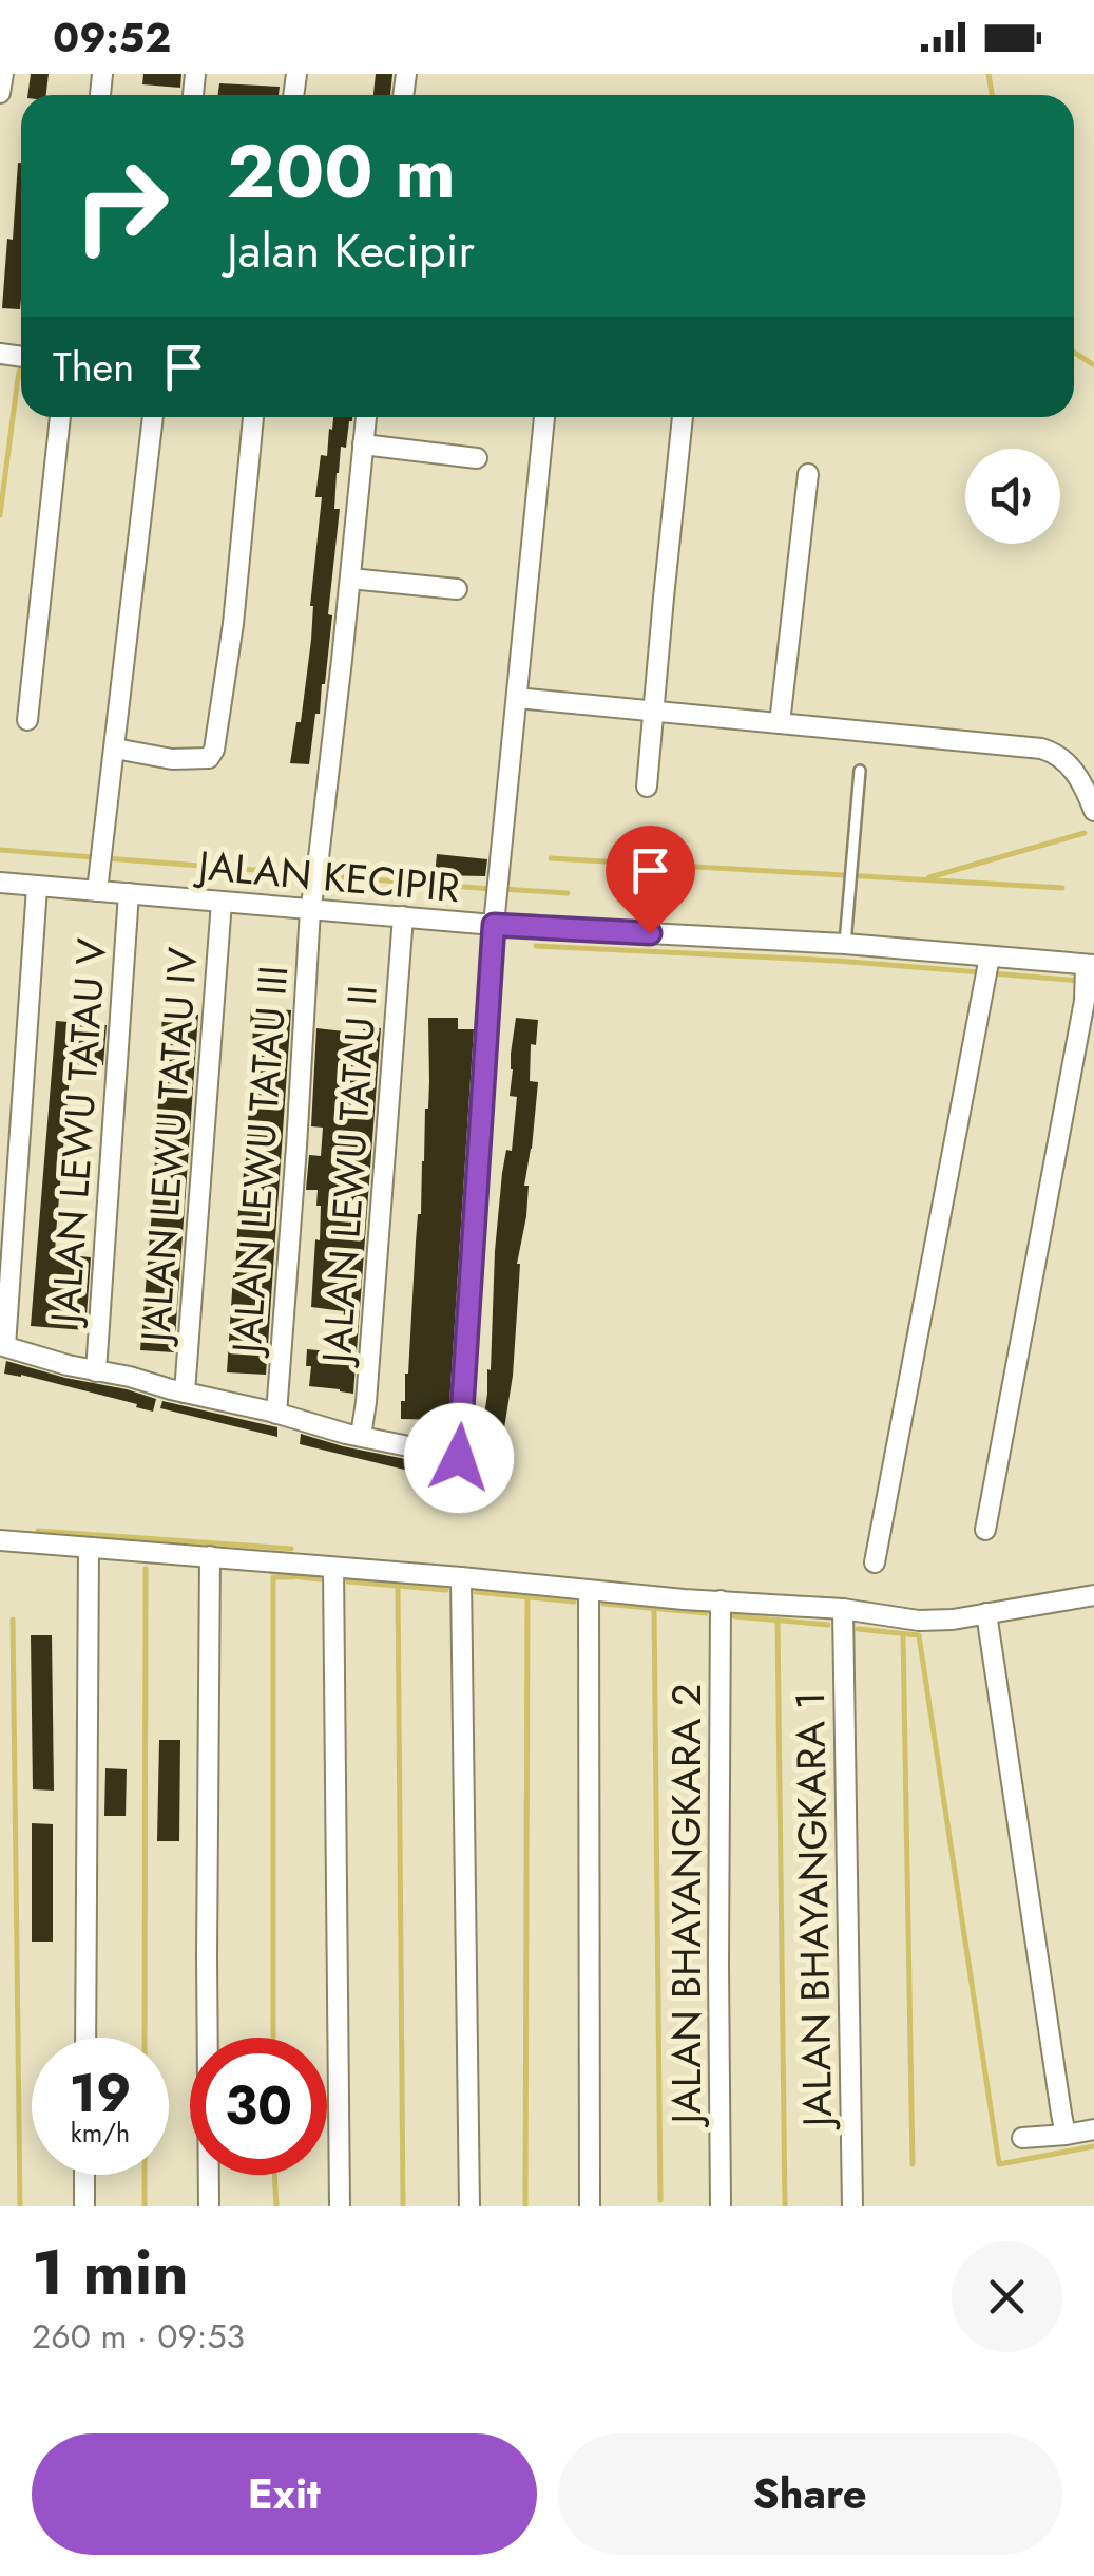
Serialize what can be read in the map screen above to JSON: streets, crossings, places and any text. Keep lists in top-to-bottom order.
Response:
{
  "streets": {
    "street": [
      "JALAN KECIPIR",
      "JALAN LEWU TATAU V",
      "JALAN LEWU TATAU IV",
      "JALAN LEWU TATAU III",
      "JALAN LEWU TATAU II",
      "JALAN BHAYANGKARA 2",
      "JALAN BHAYANGKARA 1"
    ]
  },
  "crossings": [
    ["JALAN KECIPIR", "JALAN LEWU TATAU V"],
    ["JALAN KECIPIR", "JALAN LEWU TATAU IV"],
    ["JALAN KECIPIR", "JALAN LEWU TATAU III"],
    ["JALAN KECIPIR", "JALAN LEWU TATAU II"]
  ],
  "page": {
    "status": "09:52",
    "turn": ["200 m", "Jalan Kecipir"],
    "then": "Then",
    "speed": "19 km/h",
    "limit": "30",
    "heading": ["1 min", "260 m · 09:53"],
    "buttons": ["Exit", "Share"]
  }
}
